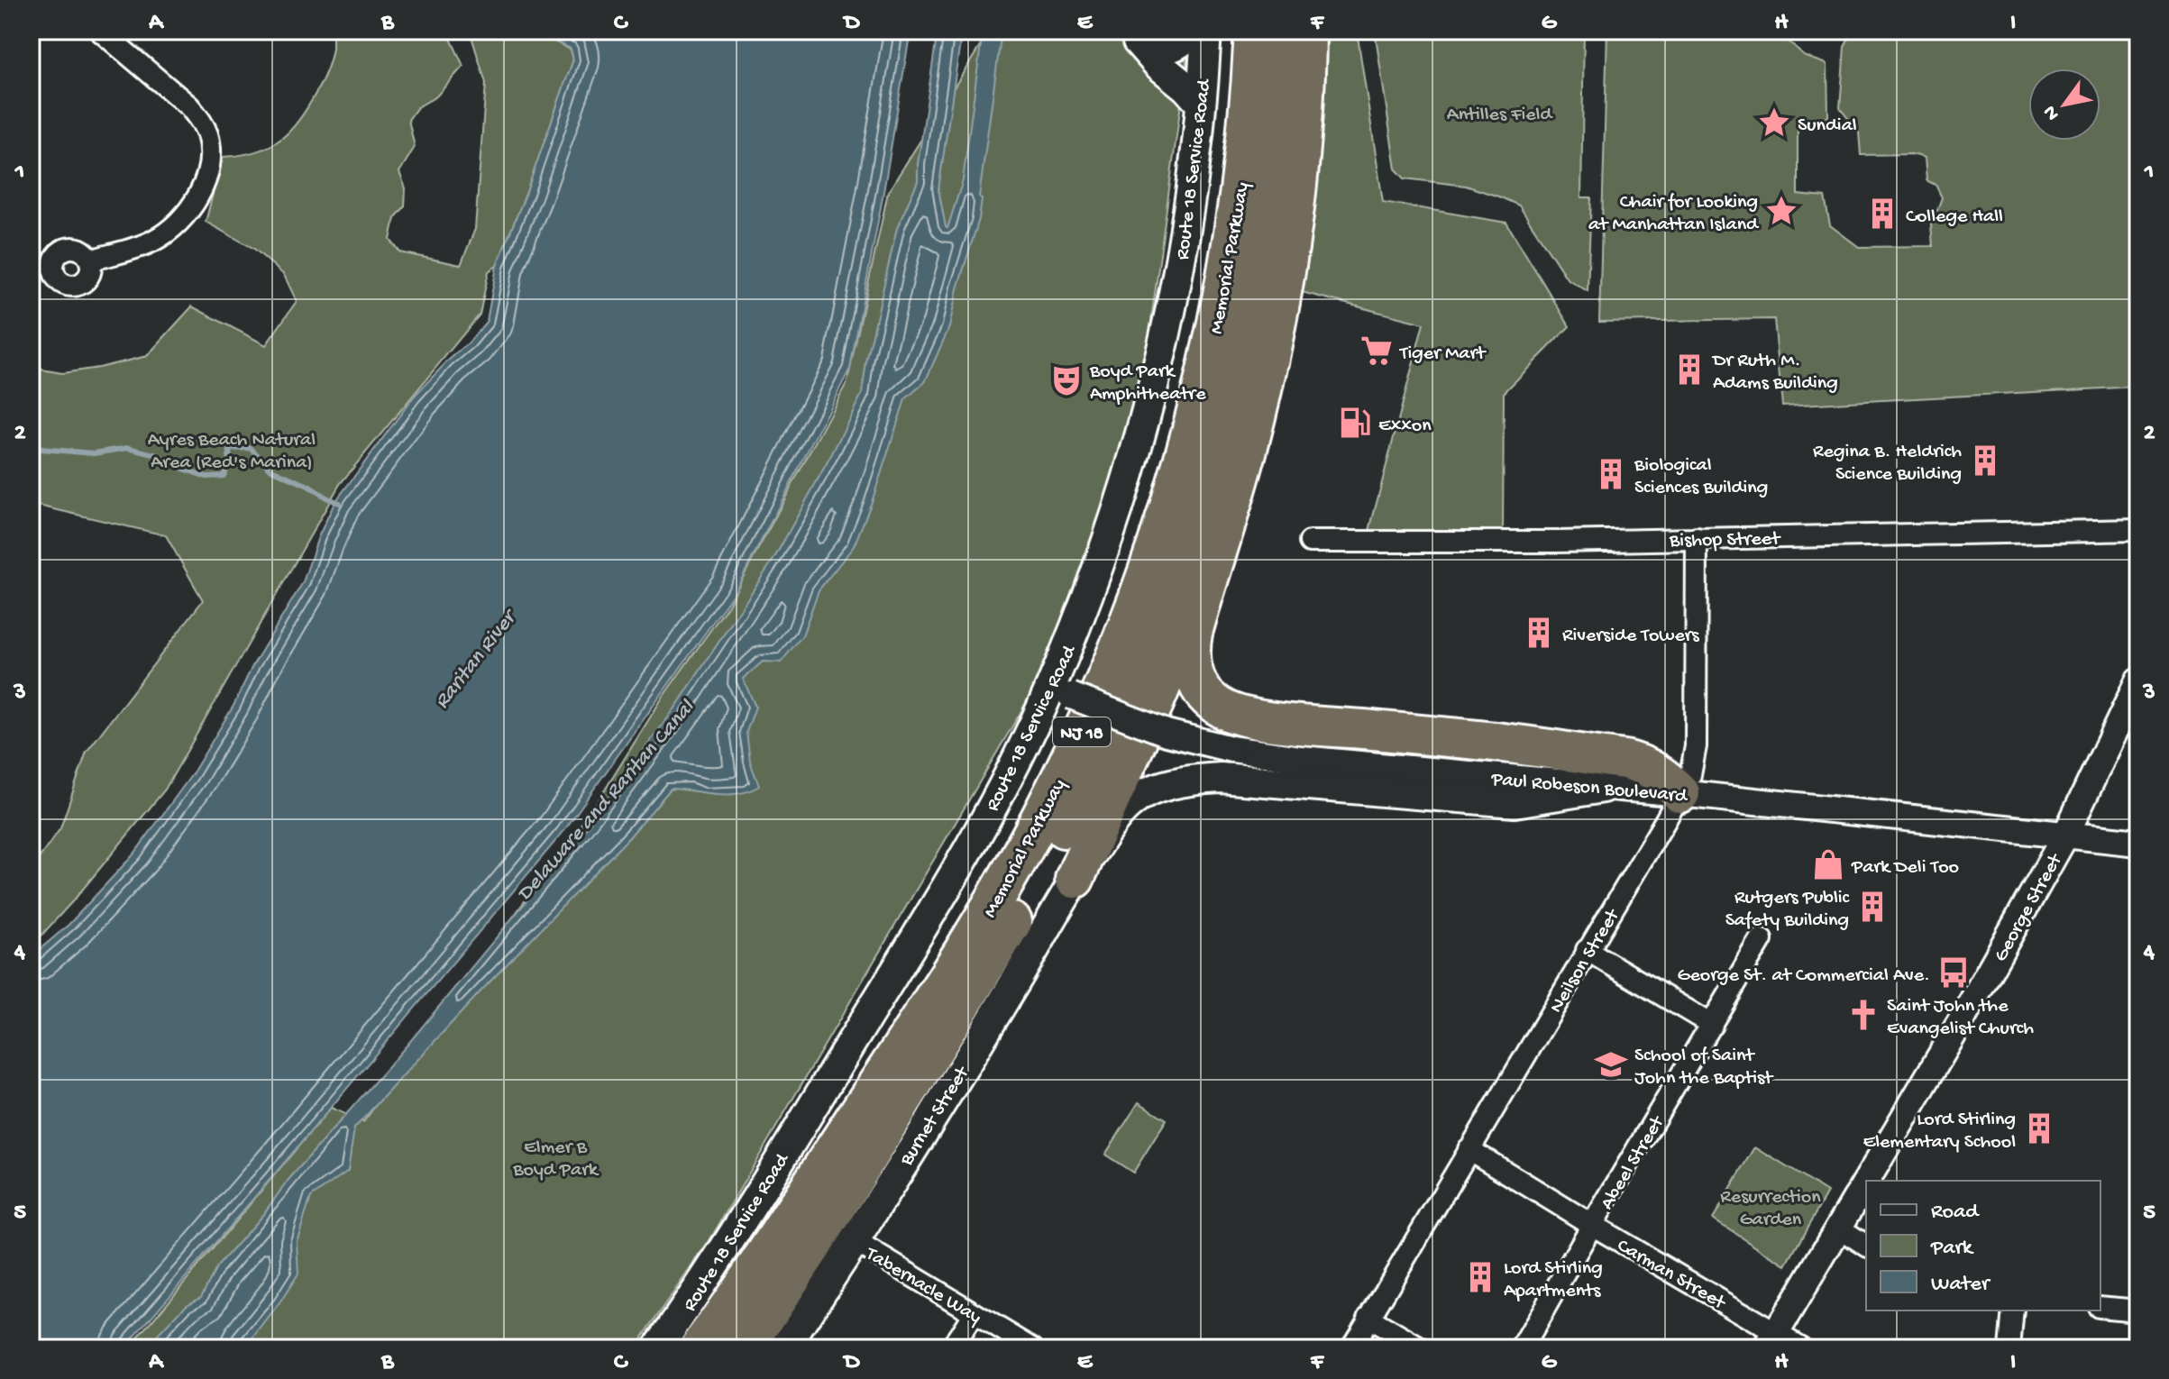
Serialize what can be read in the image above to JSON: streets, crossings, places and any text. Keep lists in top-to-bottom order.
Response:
{
  "streets": {
    "highway": ["Memorial Parkway", "NJ 18"],
    "main road": ["Route 18 Service Road", "Burnet Street"],
    "street": [
      "Bishop Street",
      "Paul Robeson Boulevard",
      "George Street",
      "Neilson Street",
      "Abeel Street",
      "Carman Street",
      "Tabernacle Way"
    ]
  },
  "crossings": [
    ["Route 18 Service Road", "Paul Robeson Boulevard"],
    ["Bishop Street", "Neilson Street"],
    ["Paul Robeson Boulevard", "George Street"],
    ["Paul Robeson Boulevard", "Neilson Street"],
    ["Paul Robeson Boulevard", "Burnet Street"],
    ["George Street", "Carman Street"],
    ["Neilson Street", "Carman Street"],
    ["Burnet Street", "Tabernacle Way"],
    ["Abeel Street", "Carman Street"]
  ],
  "water": ["Raritan River", "Delaware and Raritan Canal"],
  "parks": [
    "Antilles Field",
    "Ayres Beach Natural Area (Red's Marina)",
    "Elmer B Boyd Park",
    "Resurrection Garden"
  ],
  "places": {
    "place": ["Sundial", "Chair for Looking at Manhattan Island"],
    "building": [
      "College Hall",
      "Dr Ruth M. Adams Building",
      "Regina B. Heldrich Science Building",
      "Biological Sciences Building",
      "Riverside Towers",
      "Rutgers Public Safety Building",
      "Lord Stirling Elementary School",
      "Lord Stirling Apartments"
    ],
    "supermarket": ["Tiger Mart"],
    "theatre": ["Boyd Park Amphitheatre"],
    "fuel station": ["Exxon"],
    "shop": ["Park Deli Too"],
    "bus stop": ["George St. at Commercial Ave."],
    "church": ["Saint John the Evangelist Church"],
    "school or university": ["School of Saint John the Baptist"]
  },
  "legend": ["Road", "Park", "Water"],
  "north": "bottom left",
  "grid": {
    "columns": [
      "A",
      "B",
      "C",
      "D",
      "E",
      "F",
      "G",
      "H",
      "I"
    ],
    "rows": [
      "1",
      "2",
      "3",
      "4",
      "5"
    ]
  }
}
